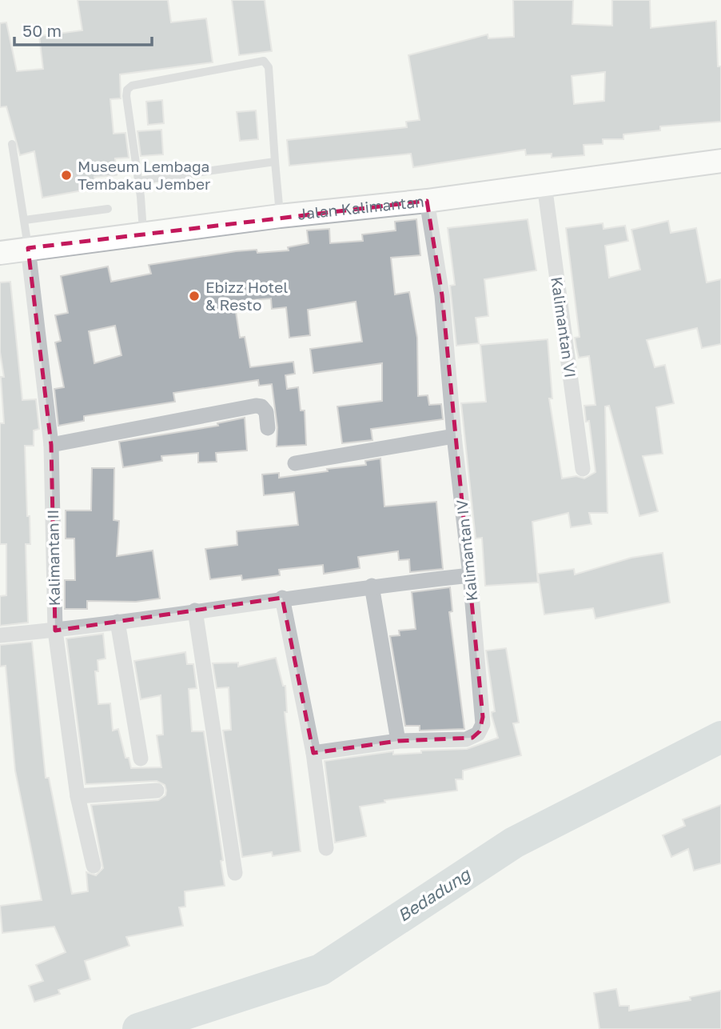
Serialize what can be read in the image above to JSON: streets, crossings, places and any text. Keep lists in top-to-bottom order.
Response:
{
  "streets": {
    "main road": ["Jalan Kalimantan"],
    "street": ["Kalimantan VI", "Kalimantan IV", "Kalimantan II"]
  },
  "crossings": [
    ["Jalan Kalimantan", "Kalimantan VI"],
    ["Jalan Kalimantan", "Kalimantan IV"],
    ["Jalan Kalimantan", "Kalimantan II"]
  ],
  "water": ["Bedadung"],
  "places": ["Museum Lembaga Tembakau Jember", "Ebizz Hotel & Resto"],
  "scale_bar": "50 m"
}
